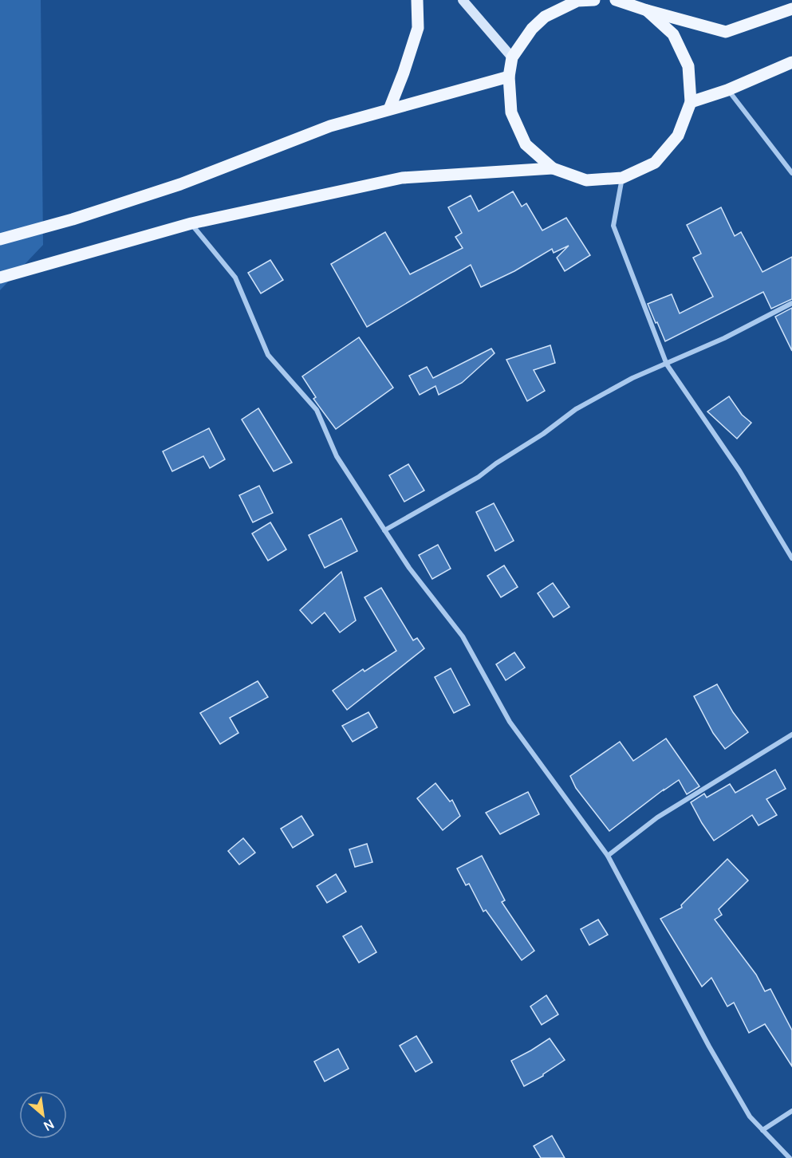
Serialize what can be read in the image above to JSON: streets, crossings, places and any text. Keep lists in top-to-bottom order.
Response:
{
  "north": "bottom right"
}
